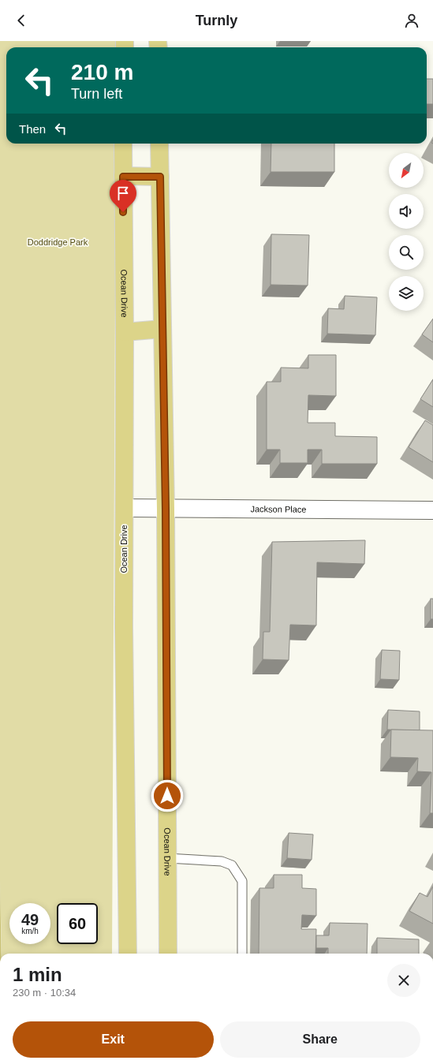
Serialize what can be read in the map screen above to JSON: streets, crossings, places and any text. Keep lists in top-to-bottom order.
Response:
{
  "streets": {
    "main road": ["Ocean Drive"],
    "street": ["Jackson Place"]
  },
  "crossings": [
    ["Ocean Drive", "Jackson Place"]
  ],
  "parks": ["Doddridge Park"],
  "north": "bottom left",
  "page": {
    "header": "Turnly",
    "turn": ["210 m", "Turn left"],
    "then": "Then",
    "speed": "49 km/h",
    "limit": "60",
    "heading": ["1 min", "230 m · 10:34"],
    "buttons": ["Exit", "Share"]
  }
}
